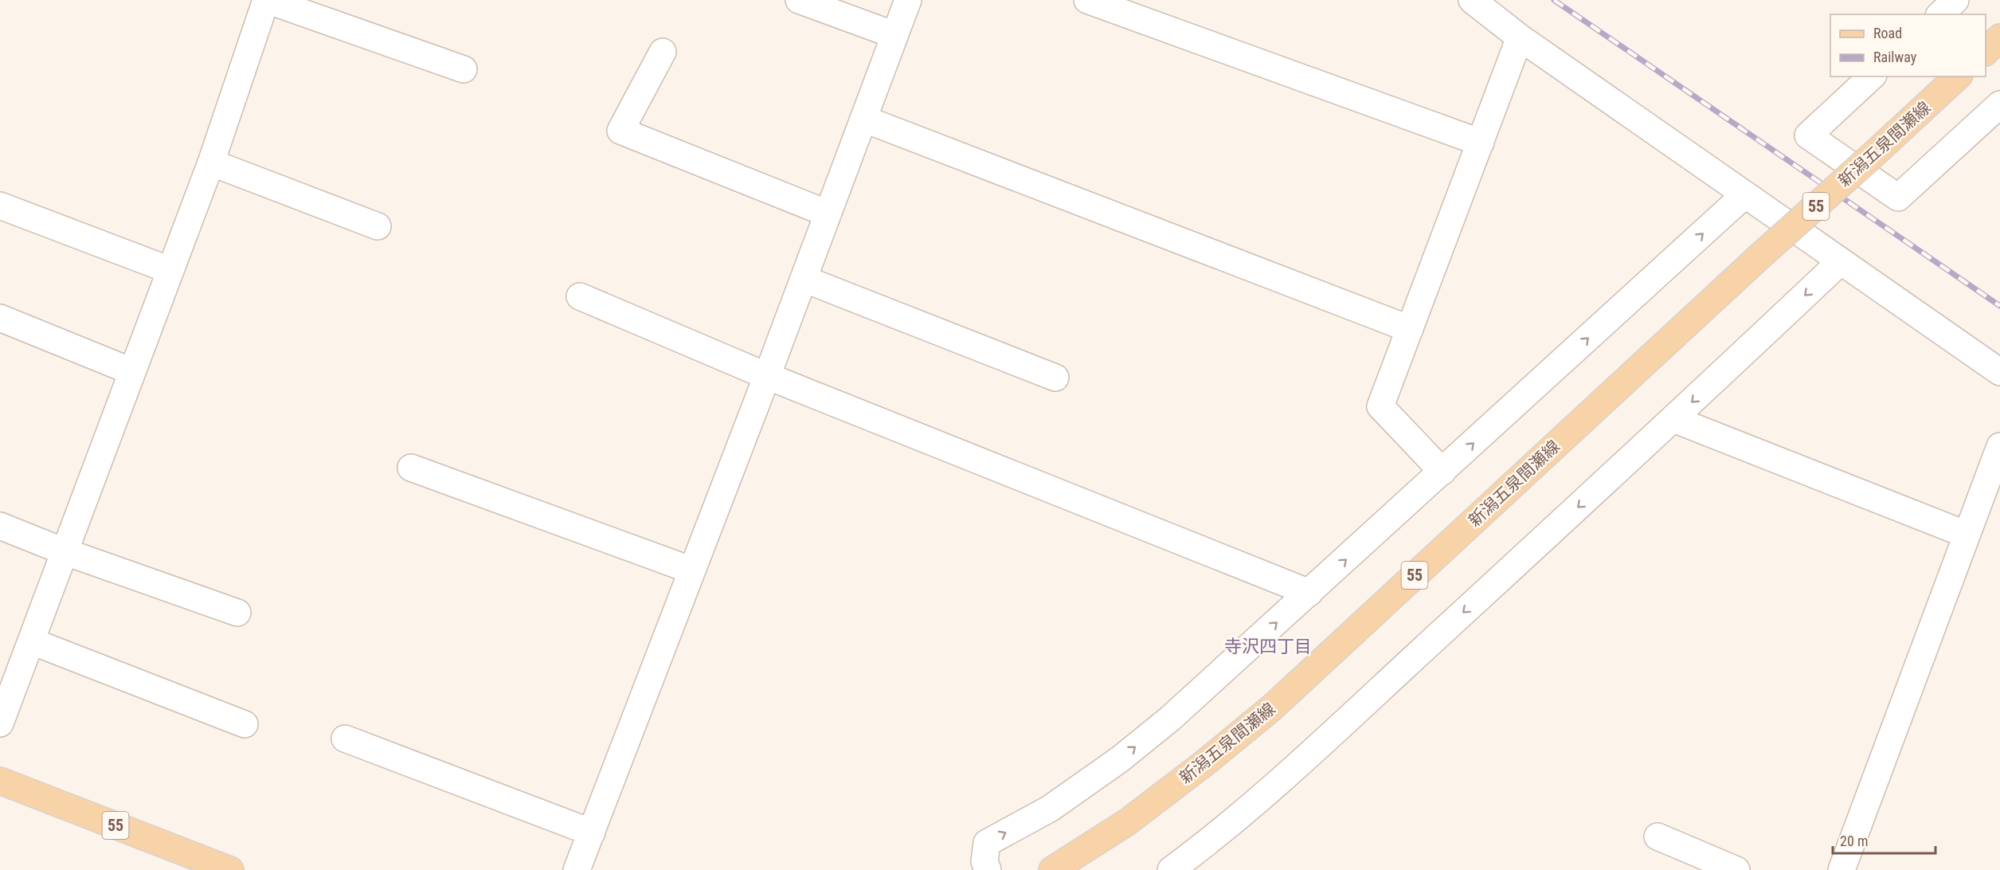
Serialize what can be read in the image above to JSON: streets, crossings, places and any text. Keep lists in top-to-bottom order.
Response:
{
  "streets": {
    "main road": ["新潟五泉間瀬線", "55"]
  },
  "districts": ["寺沢四丁目"],
  "legend": ["Road", "Railway"],
  "scale_bar": "20 m"
}
